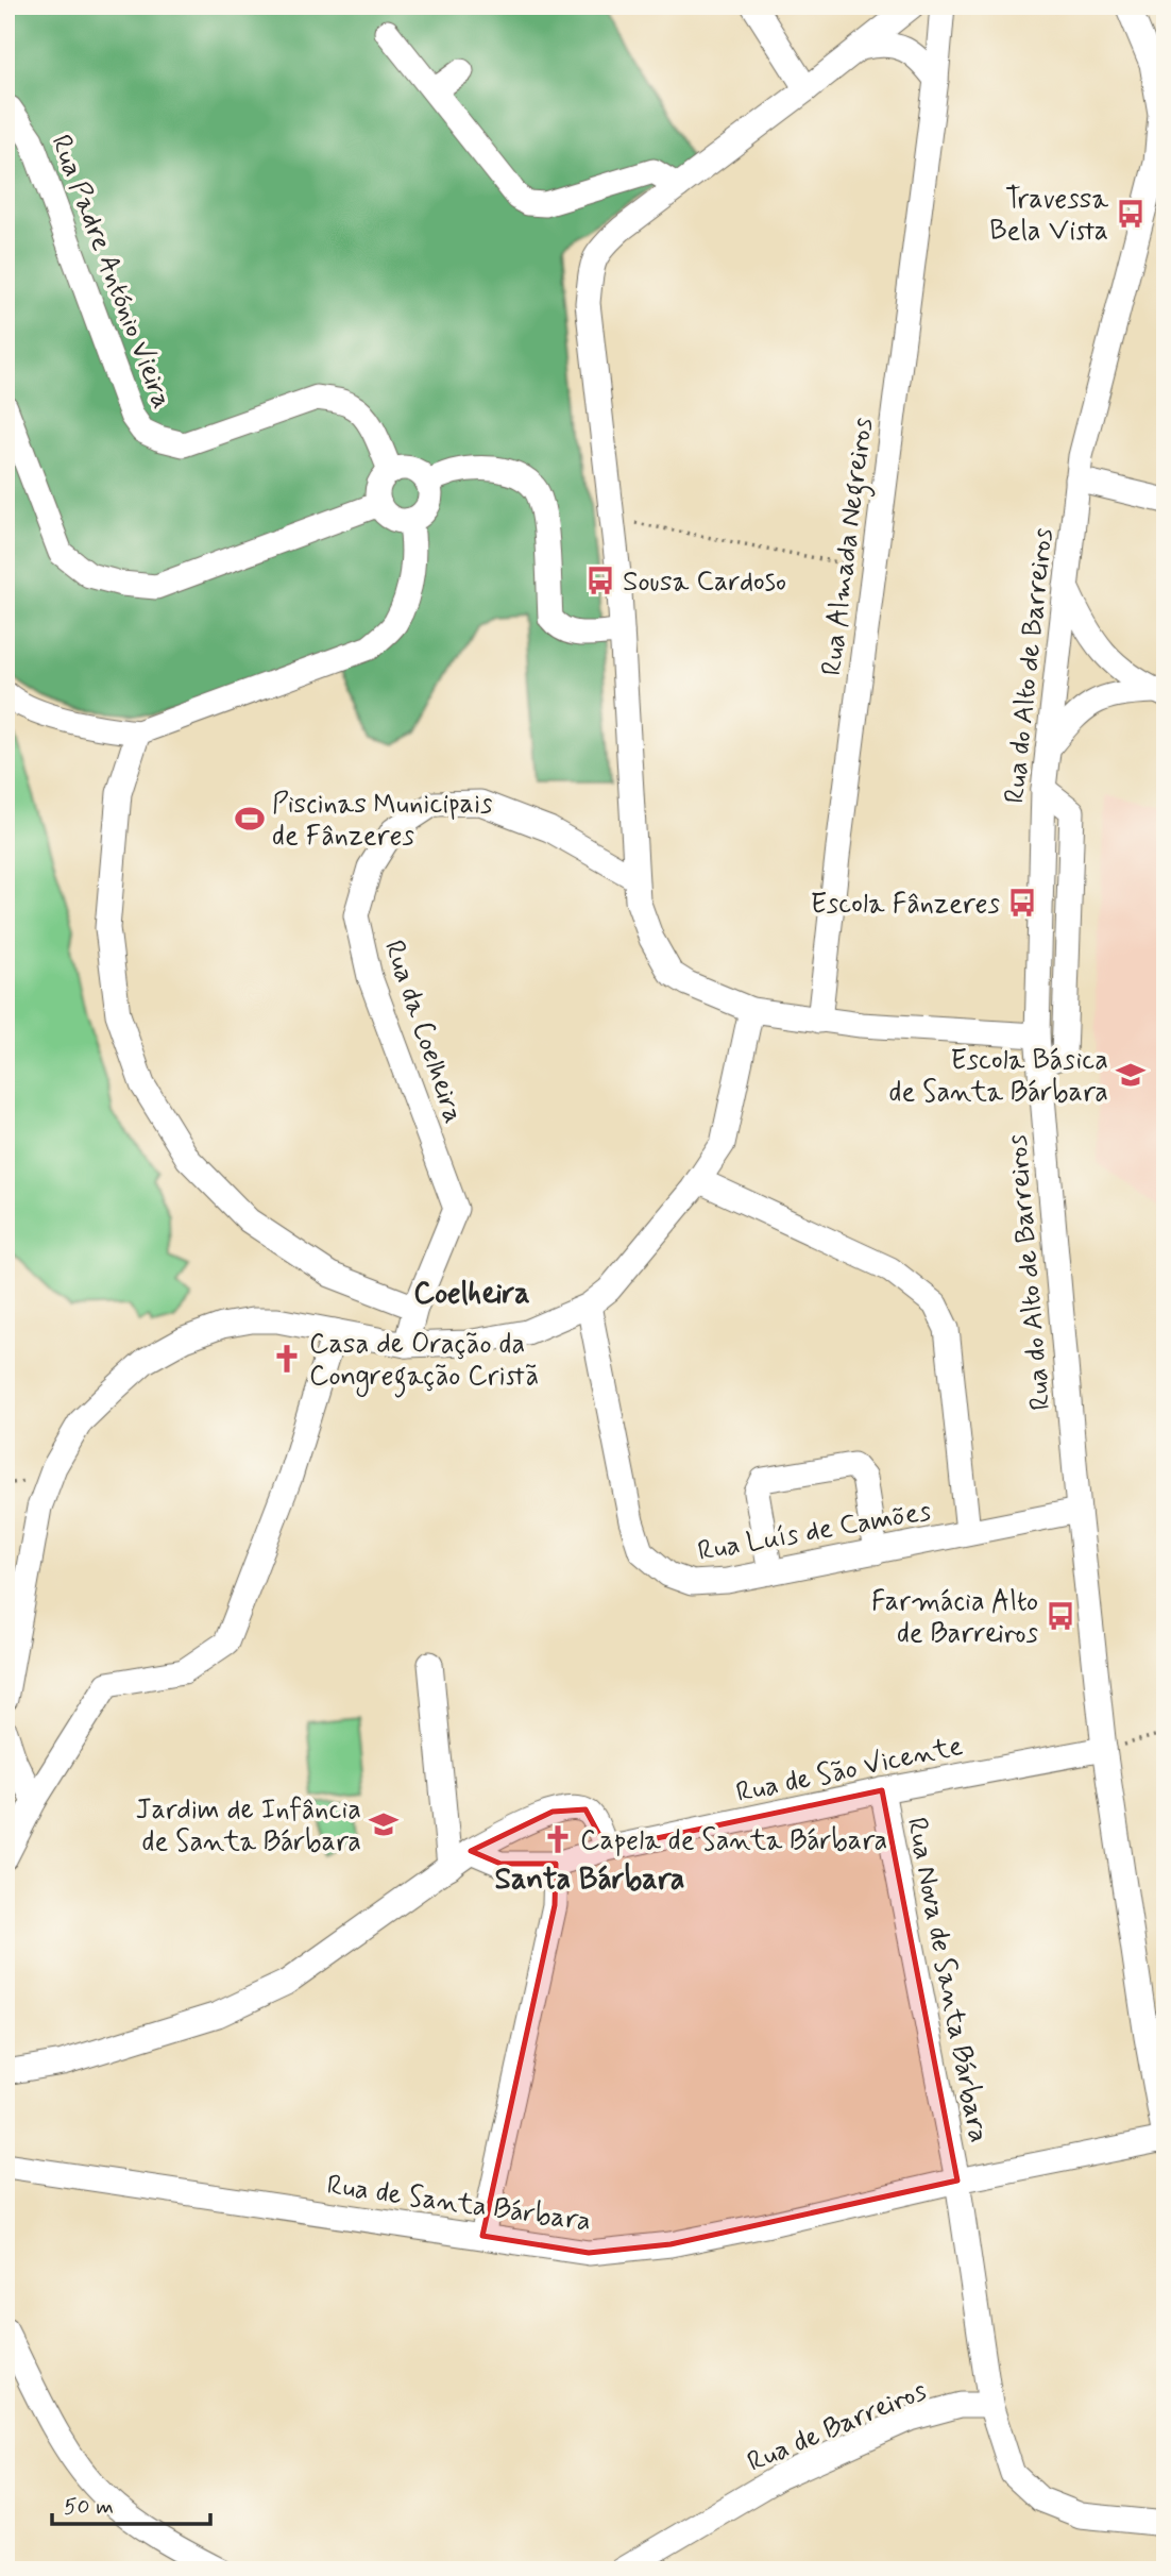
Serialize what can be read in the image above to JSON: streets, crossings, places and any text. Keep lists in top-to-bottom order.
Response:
{
  "streets": {
    "street": [
      "Rua Padre António Vieira",
      "Rua Almada Negreiros",
      "Rua do Alto de Barreiros",
      "Rua da Coelheira",
      "Rua Luís de Camões",
      "Rua de São Vicente",
      "Rua Nova de Santa Bárbara",
      "Rua de Santa Bárbara",
      "Rua de Barreiros"
    ]
  },
  "crossings": [
    ["Rua do Alto de Barreiros", "Rua Luís de Camões"],
    ["Rua do Alto de Barreiros", "Rua de São Vicente"],
    ["Rua do Alto de Barreiros", "Rua de Santa Bárbara"],
    ["Rua de São Vicente", "Rua Nova de Santa Bárbara"],
    ["Rua Nova de Santa Bárbara", "Rua de Santa Bárbara"],
    ["Rua Nova de Santa Bárbara", "Rua de Barreiros"]
  ],
  "districts": ["Coelheira", "Santa Bárbara"],
  "places": {
    "bus stop": [
      "Travessa Bela Vista",
      "Sousa Cardoso",
      "Escola Fânzeres",
      "Farmácia Alto de Barreiros"
    ],
    "sports": ["Piscinas Municipais de Fânzeres"],
    "school or university": ["Escola Básica de Santa Bárbara", "Jardim de Infância de Santa Bárbara"],
    "church": ["Casa de Oração da Congregação Cristã", "Capela de Santa Bárbara"]
  },
  "scale_bar": "50 m"
}
